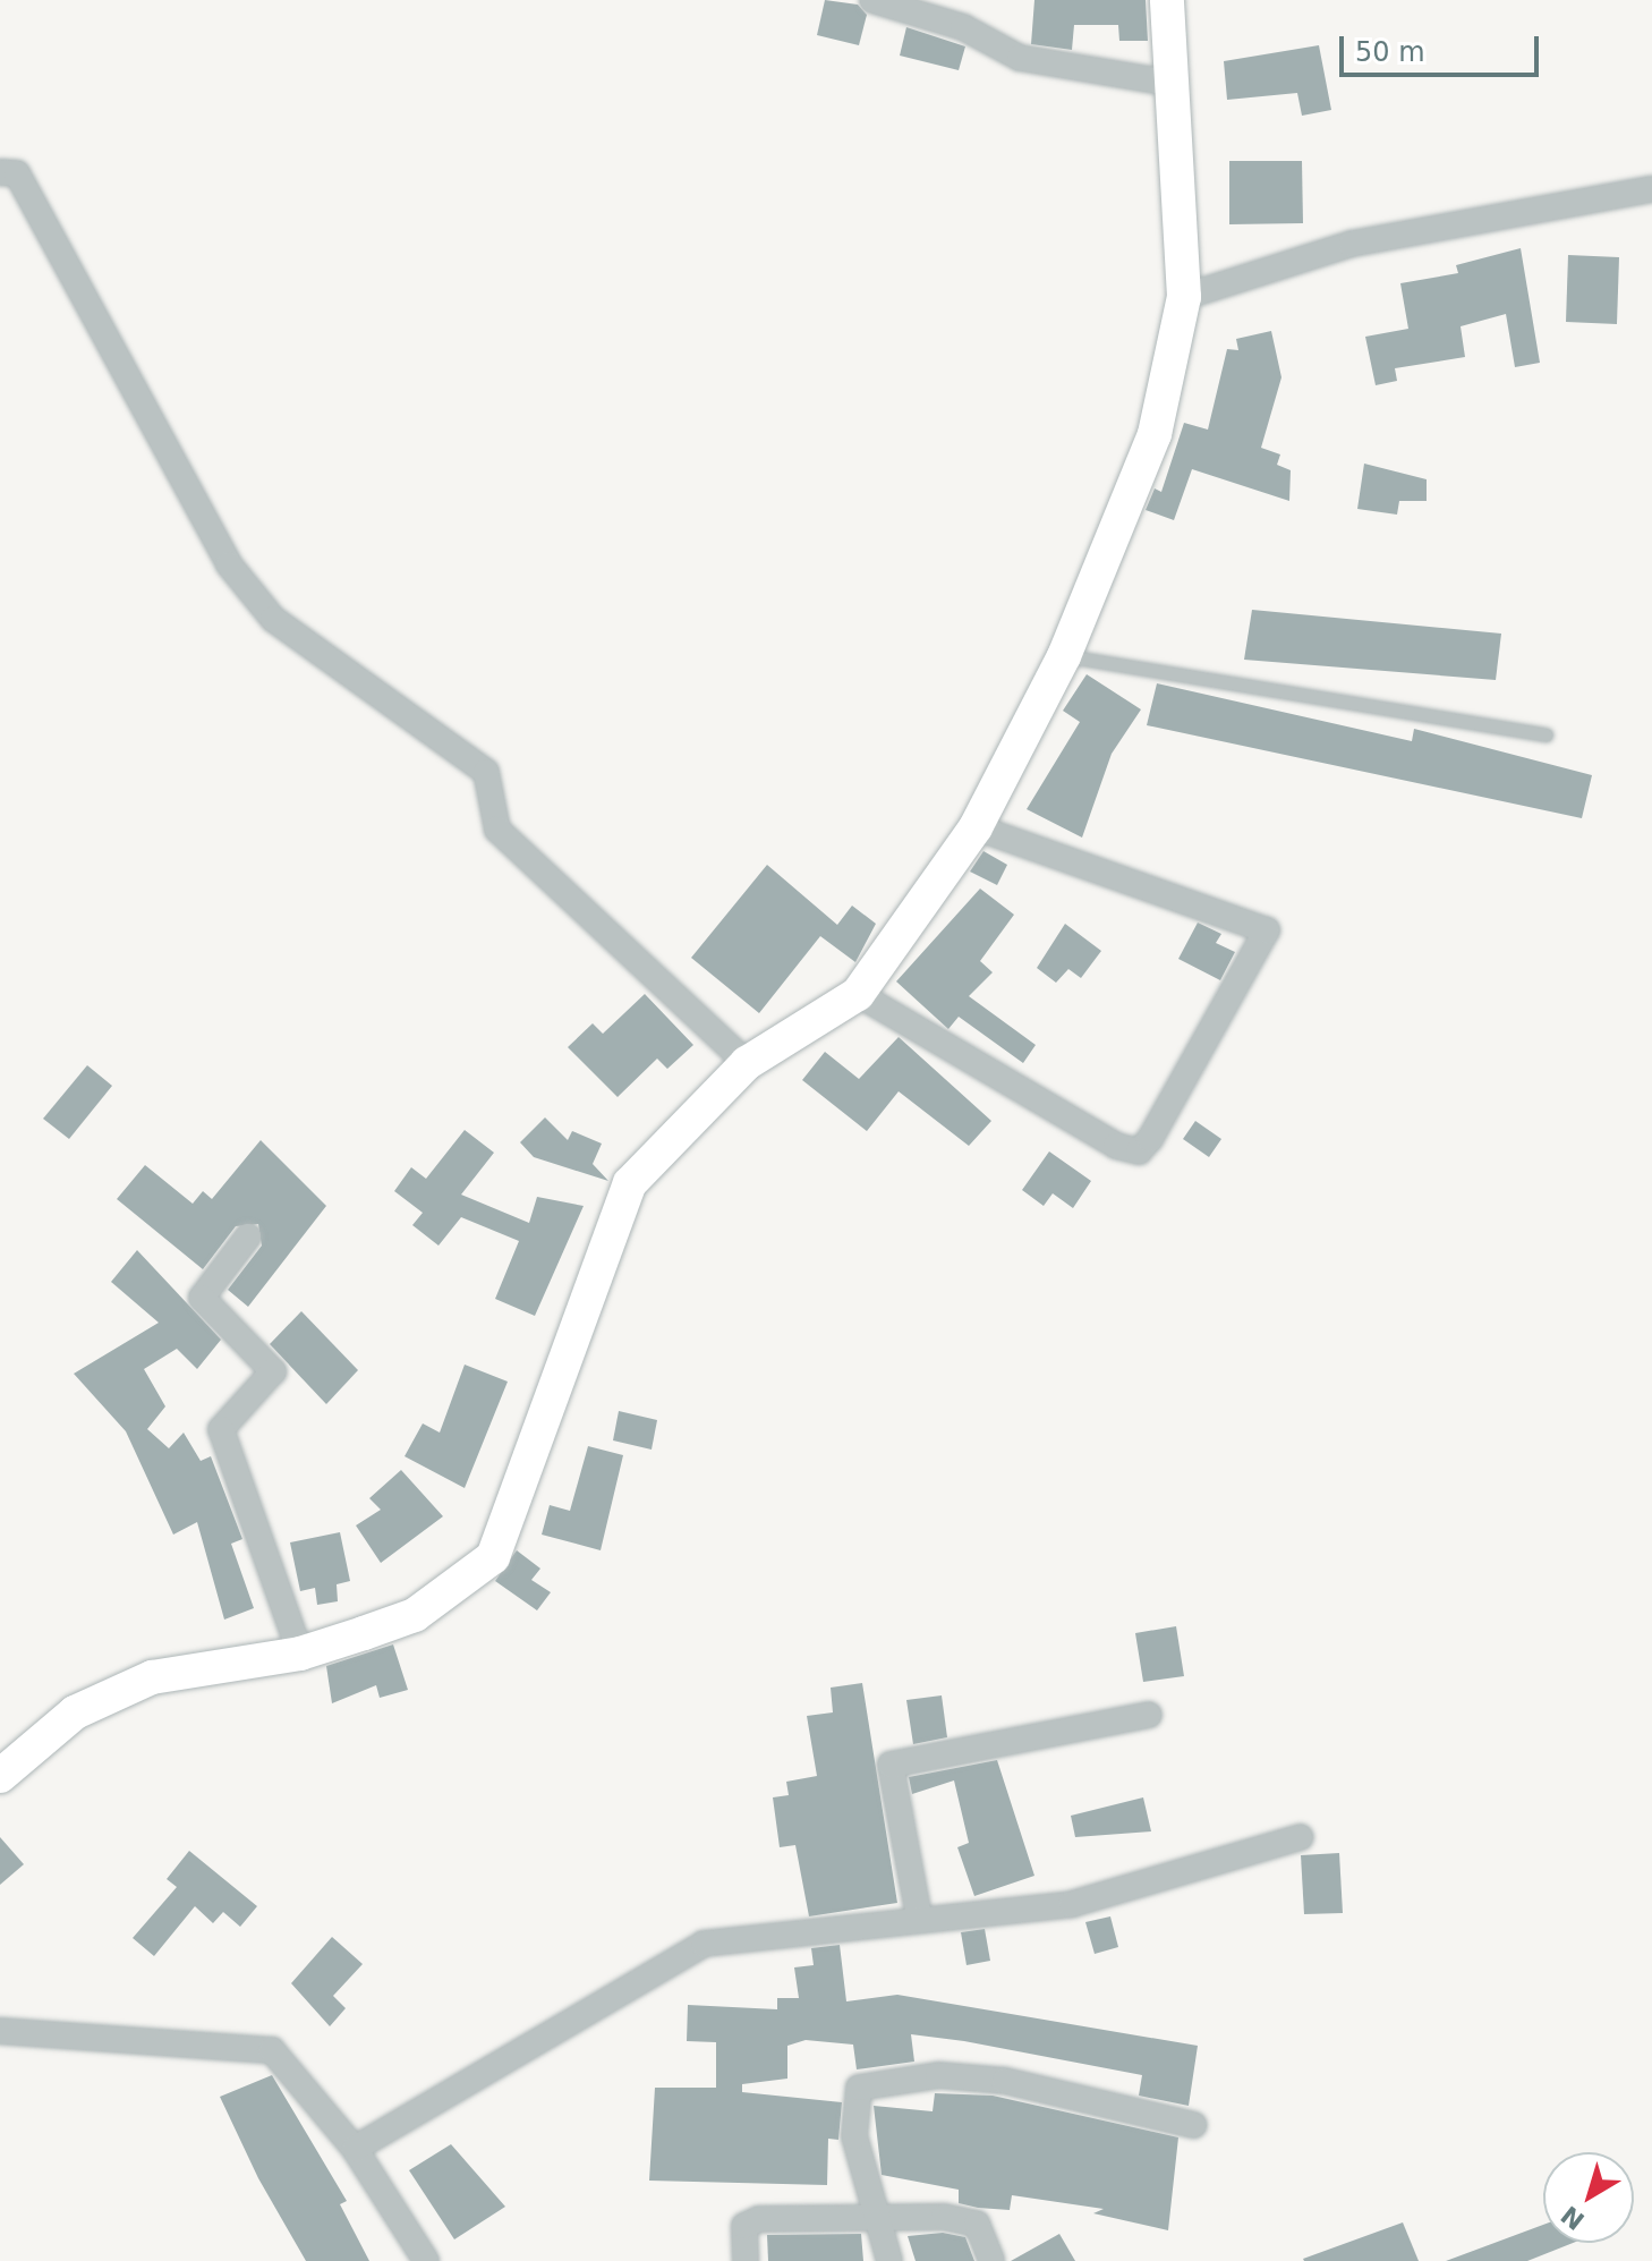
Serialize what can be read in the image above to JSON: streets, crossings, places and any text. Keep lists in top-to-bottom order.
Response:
{
  "scale_bar": "50 m",
  "north": "bottom left"
}
